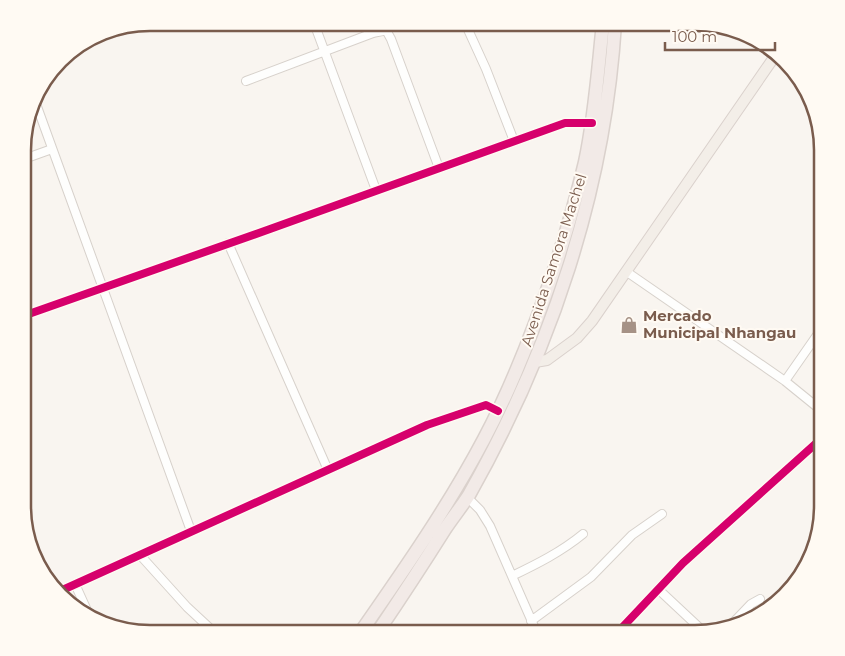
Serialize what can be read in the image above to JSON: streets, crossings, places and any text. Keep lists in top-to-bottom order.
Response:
{
  "streets": {
    "highway": ["Avenida Samora Machel"]
  },
  "places": {
    "shop": ["Mercado Municipal Nhangau"]
  },
  "scale_bar": "100 m"
}
